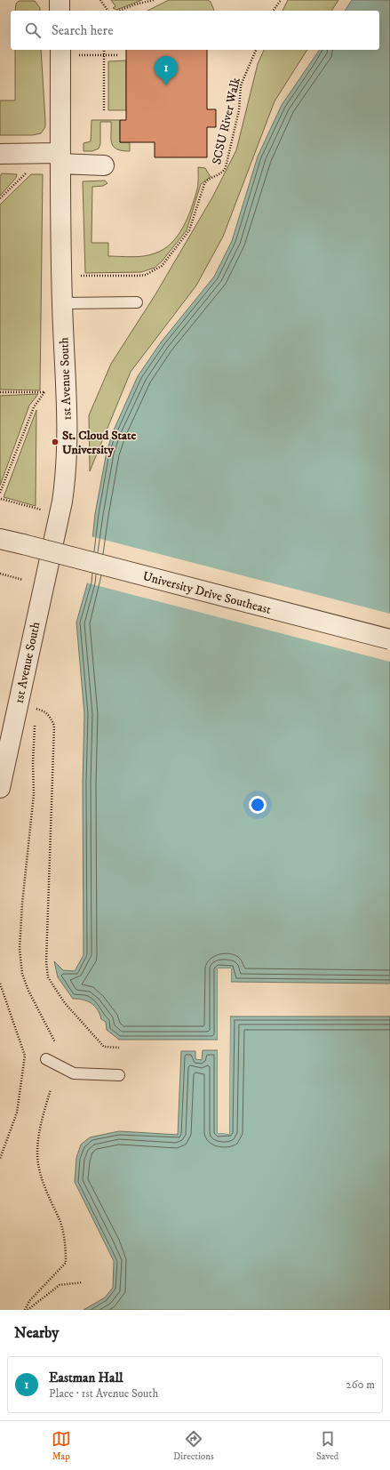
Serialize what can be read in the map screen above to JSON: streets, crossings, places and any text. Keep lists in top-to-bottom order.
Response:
{
  "streets": {
    "street": ["1st Avenue South", "University Drive Southeast"],
    "path": ["SCSU River Walk"]
  },
  "places": ["St. Cloud State University"],
  "page": {
    "search": "Search here",
    "pins": "1",
    "heading": "Nearby",
    "list": [
      {
        "mark": "1",
        "name": "Eastman Hall",
        "note": "Place · 1st Avenue South",
        "value": "260 m"
      }
    ],
    "nav": ["Map", "Directions", "Saved"]
  }
}
